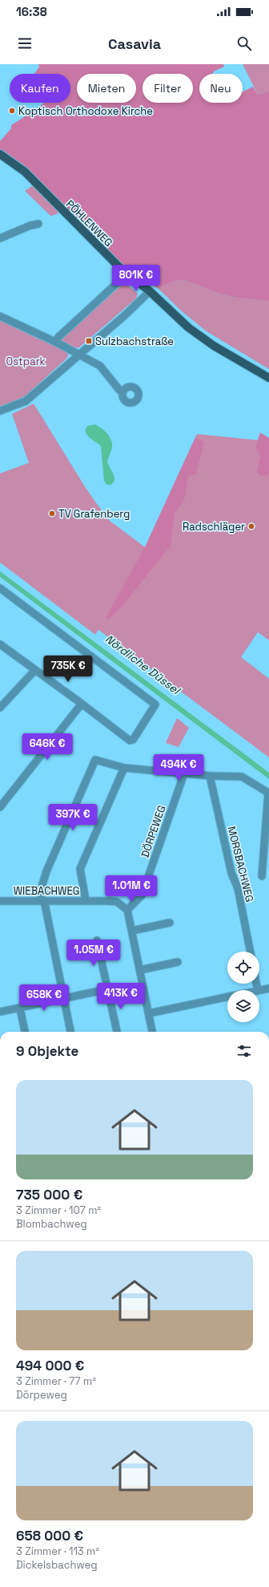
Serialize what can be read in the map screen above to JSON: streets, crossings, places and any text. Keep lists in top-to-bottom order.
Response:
{
  "streets": {
    "main road": ["PÖHLENWEG"],
    "street": ["DÖRPEWEG", "MORSBACHWEG", "WIEBACHWEG"]
  },
  "crossings": [
    ["DÖRPEWEG", "WIEBACHWEG"]
  ],
  "water": ["Nördliche Düssel"],
  "parks": ["Ostpark"],
  "places": {
    "other": ["Koptisch Orthodoxe Kirche", "TV Grafenberg", "Radschläger"],
    "transit": ["Sulzbachstraße"]
  },
  "page": {
    "status": "16:38",
    "header": "Casavia",
    "chip": [
      "Kaufen",
      "Mieten",
      "Filter",
      "Neu"
    ],
    "price": [
      "801K €",
      "735K €",
      "646K €",
      "494K €",
      "397K €",
      "1.01M €",
      "1.05M €",
      "413K €",
      "658K €"
    ],
    "heading": "9 Objekte",
    "list": [
      {
        "name": "735 000 €",
        "note": "3 Zimmer · 107 m² · Blombachweg"
      },
      {
        "name": "494 000 €",
        "note": "3 Zimmer · 77 m² · Dörpeweg"
      },
      {
        "name": "658 000 €",
        "note": "3 Zimmer · 113 m² · Dickelsbachweg"
      }
    ]
  }
}
